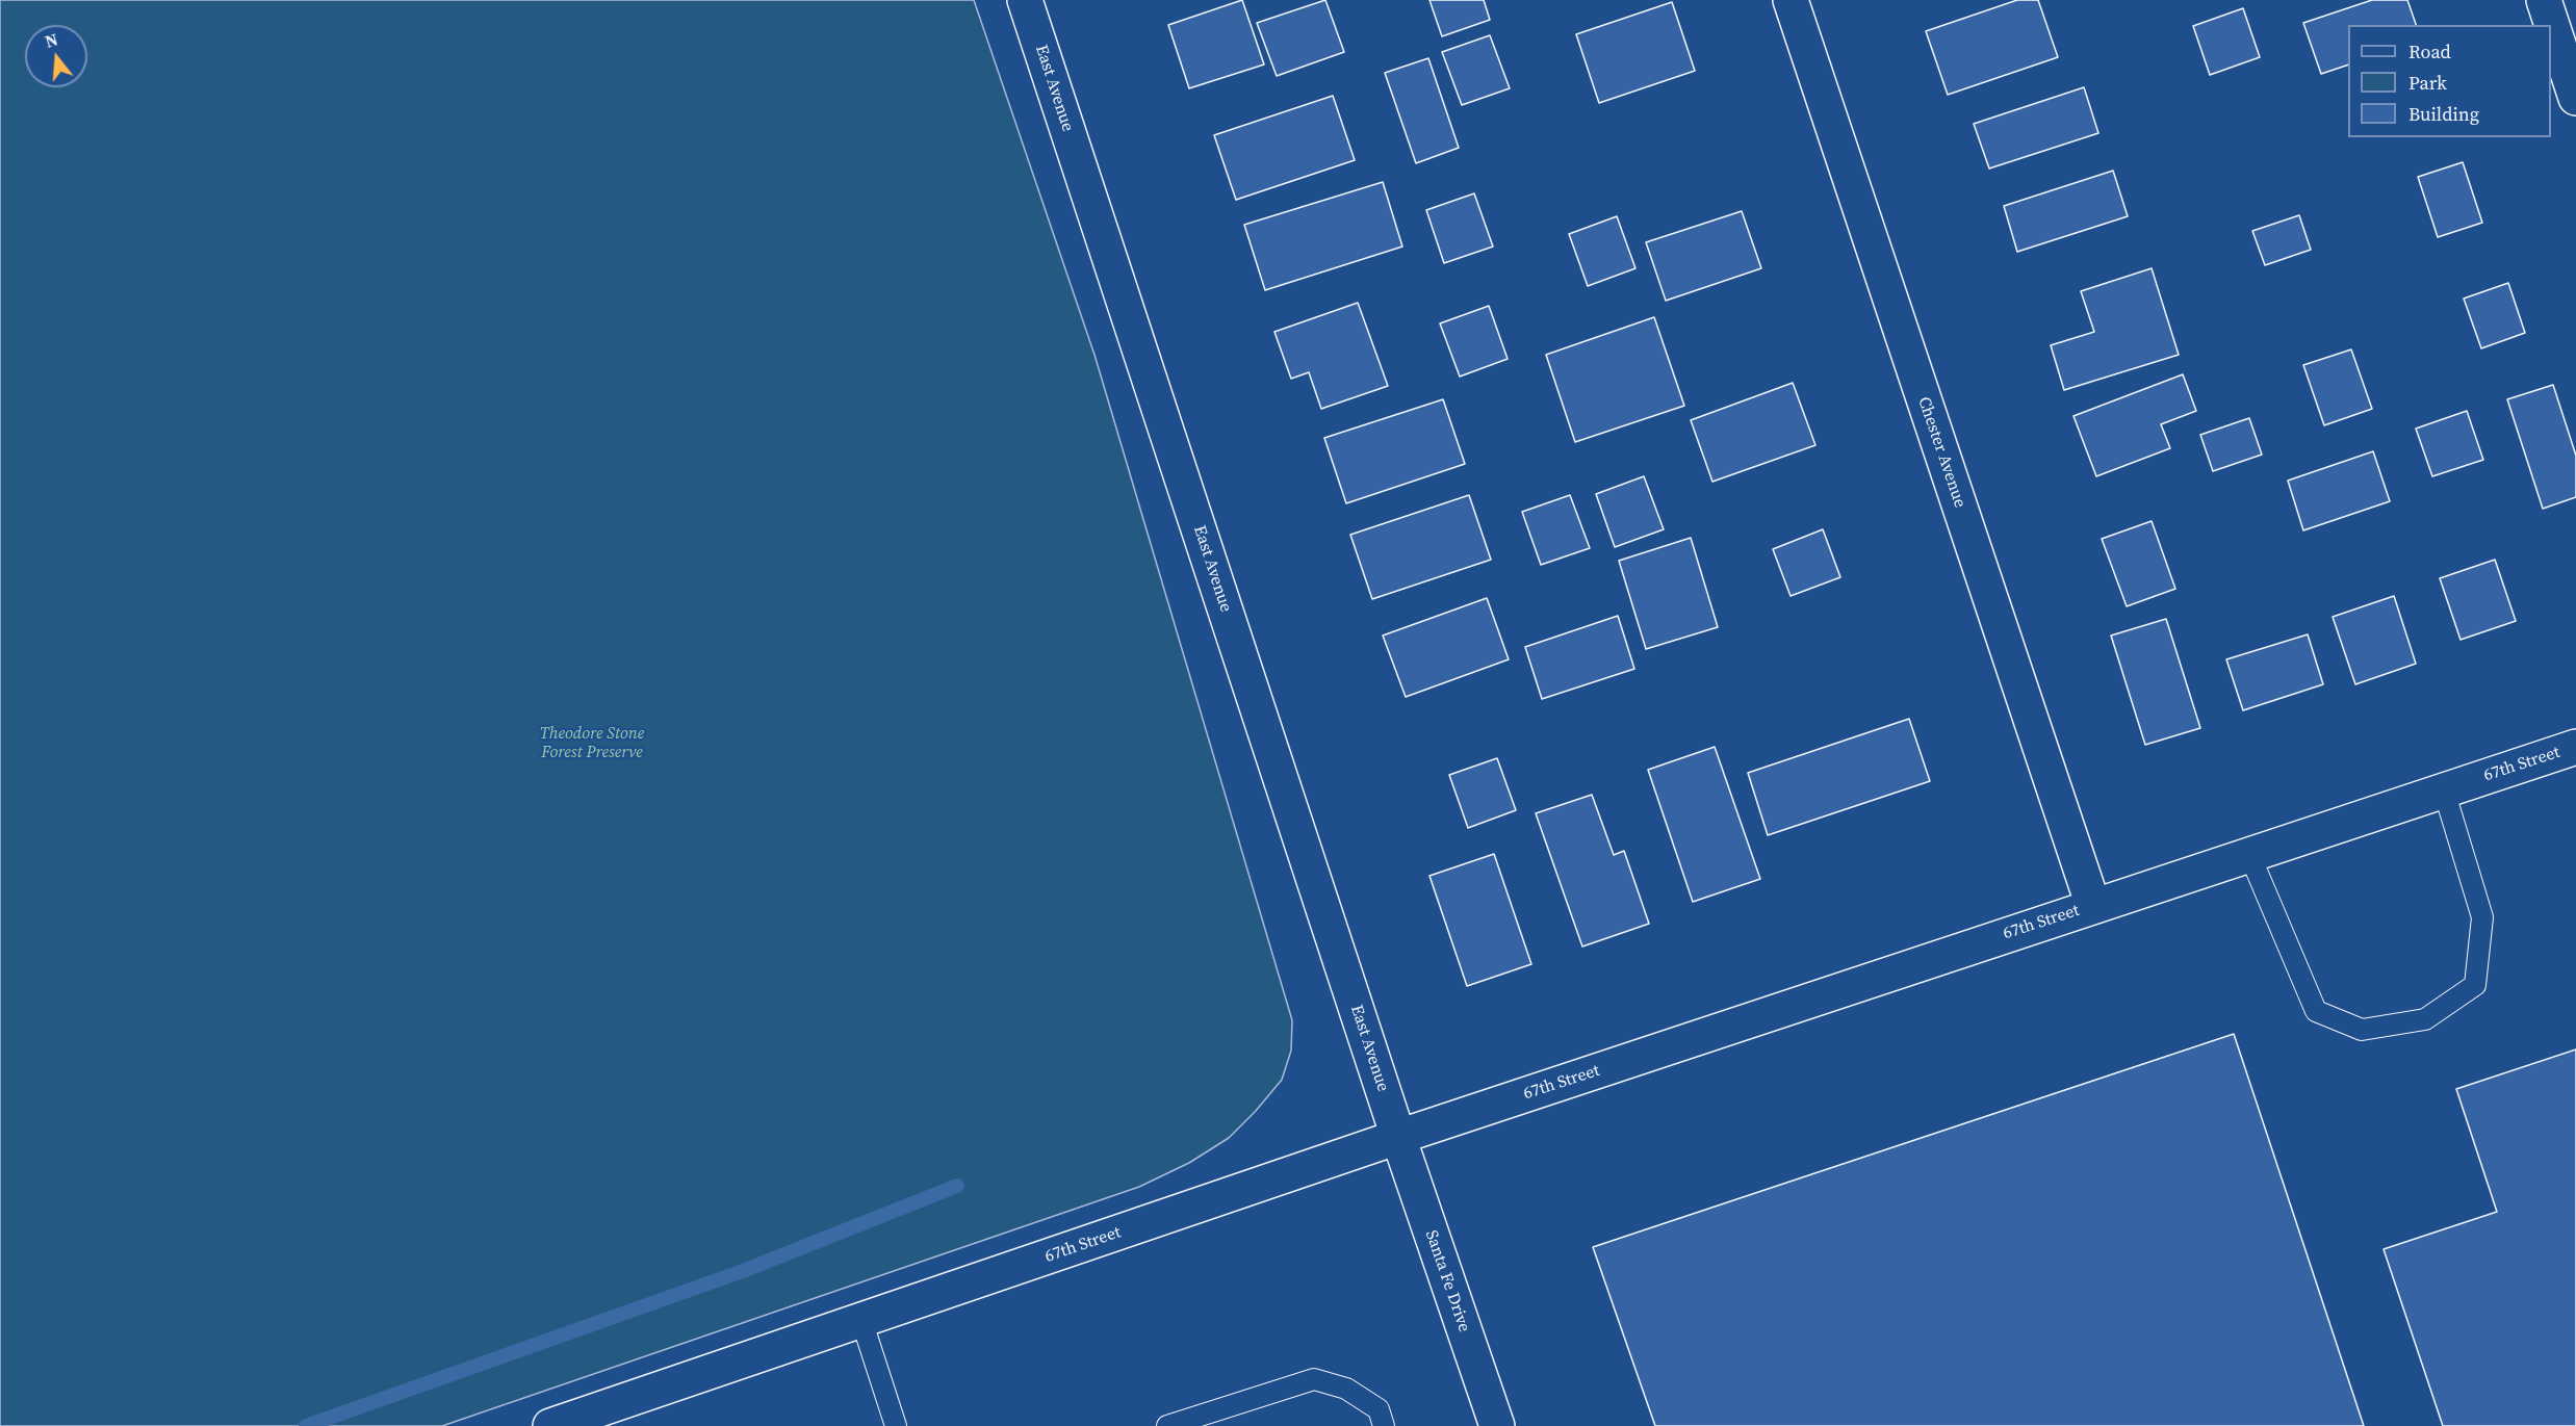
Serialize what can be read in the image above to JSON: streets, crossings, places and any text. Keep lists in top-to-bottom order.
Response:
{
  "streets": {
    "street": [
      "East Avenue",
      "Chester Avenue",
      "67th Street",
      "Santa Fe Drive"
    ]
  },
  "crossings": [
    ["East Avenue", "67th Street"],
    ["East Avenue", "Santa Fe Drive"],
    ["Chester Avenue", "67th Street"],
    ["67th Street", "Santa Fe Drive"]
  ],
  "parks": ["Theodore Stone Forest Preserve"],
  "legend": ["Road", "Park", "Building"],
  "north": "top"
}
